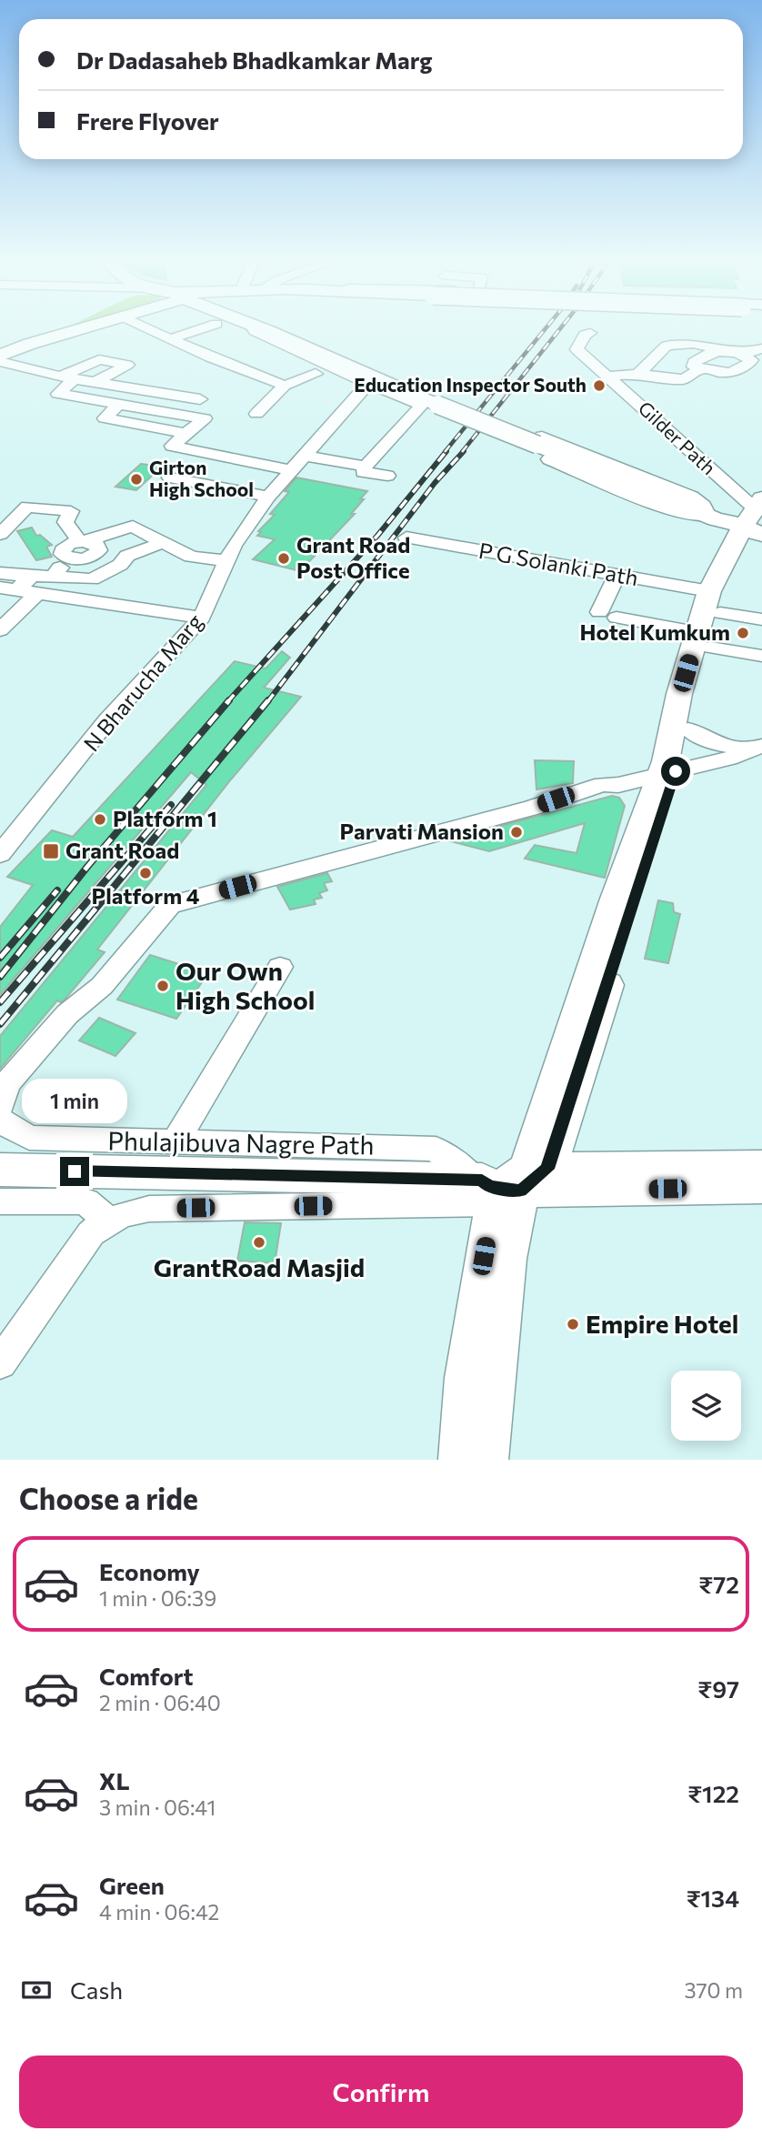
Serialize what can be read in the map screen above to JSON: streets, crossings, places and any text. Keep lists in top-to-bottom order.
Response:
{
  "streets": {
    "street": [
      "Gilder Path",
      "P G Solanki Path",
      "N Bharucha Marg",
      "Phulajibuva Nagre Path"
    ]
  },
  "places": {
    "other": [
      "Education Inspector South",
      "Girton High School",
      "Grant Road Post Office",
      "Hotel Kumkum",
      "Platform 1",
      "Parvati Mansion",
      "Platform 4",
      "Our Own High School",
      "GrantRoad Masjid",
      "Empire Hotel"
    ],
    "transit": ["Grant Road"]
  },
  "page": {
    "banner": ["Dr Dadasaheb Bhadkamkar Marg", "Frere Flyover"],
    "bubble": "1 min",
    "heading": "Choose a ride",
    "list": [
      {
        "name": "Economy",
        "note": "1 min · 06:39",
        "value": "₹72"
      },
      {
        "name": "Comfort",
        "note": "2 min · 06:40",
        "value": "₹97"
      },
      {
        "name": "XL",
        "note": "3 min · 06:41",
        "value": "₹122"
      },
      {
        "name": "Green",
        "note": "4 min · 06:42",
        "value": "₹134"
      }
    ],
    "pay": ["Cash", "370 m"],
    "buttons": "Confirm"
  }
}
